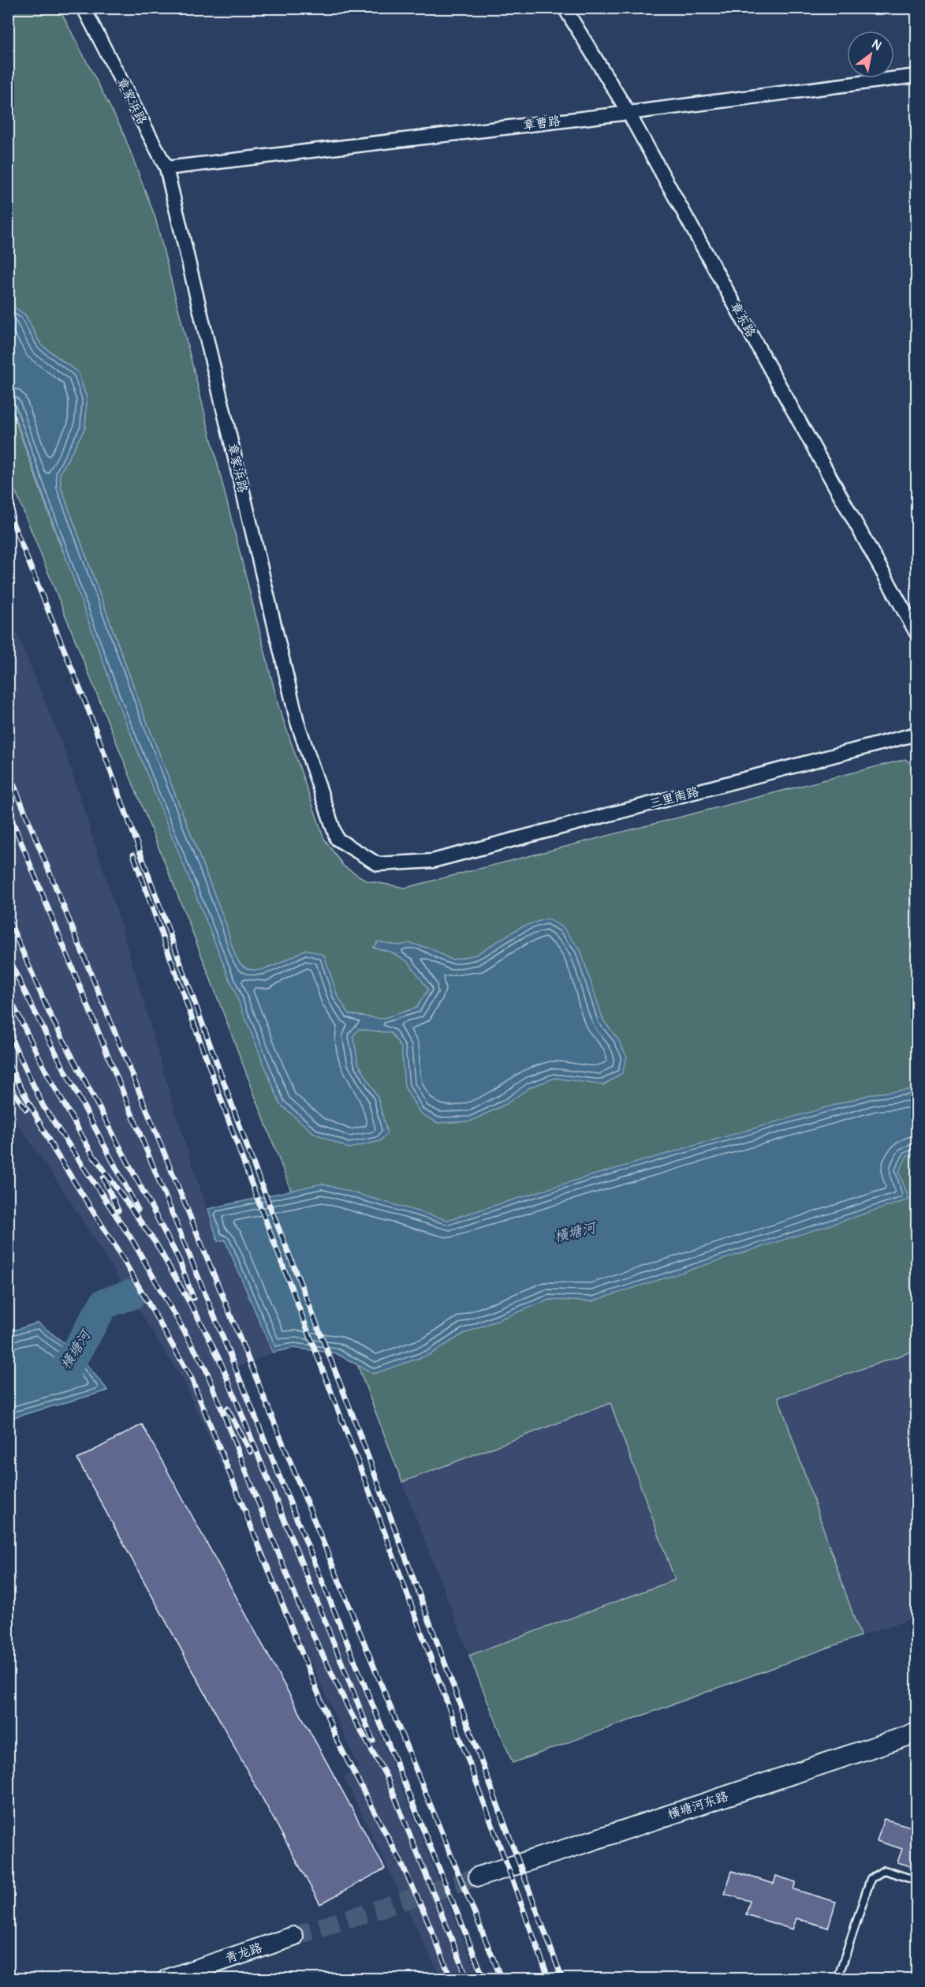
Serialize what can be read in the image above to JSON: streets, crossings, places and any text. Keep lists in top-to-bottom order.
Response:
{
  "streets": {
    "main road": ["横塘河东路", "青龙路"],
    "street": [
      "章家浜路",
      "章曹路",
      "章东路",
      "三里南路"
    ]
  },
  "crossings": [
    ["章家浜路", "章曹路"],
    ["章家浜路", "三里南路"],
    ["章曹路", "章东路"]
  ],
  "water": ["横塘河"],
  "north": "top right"
}
